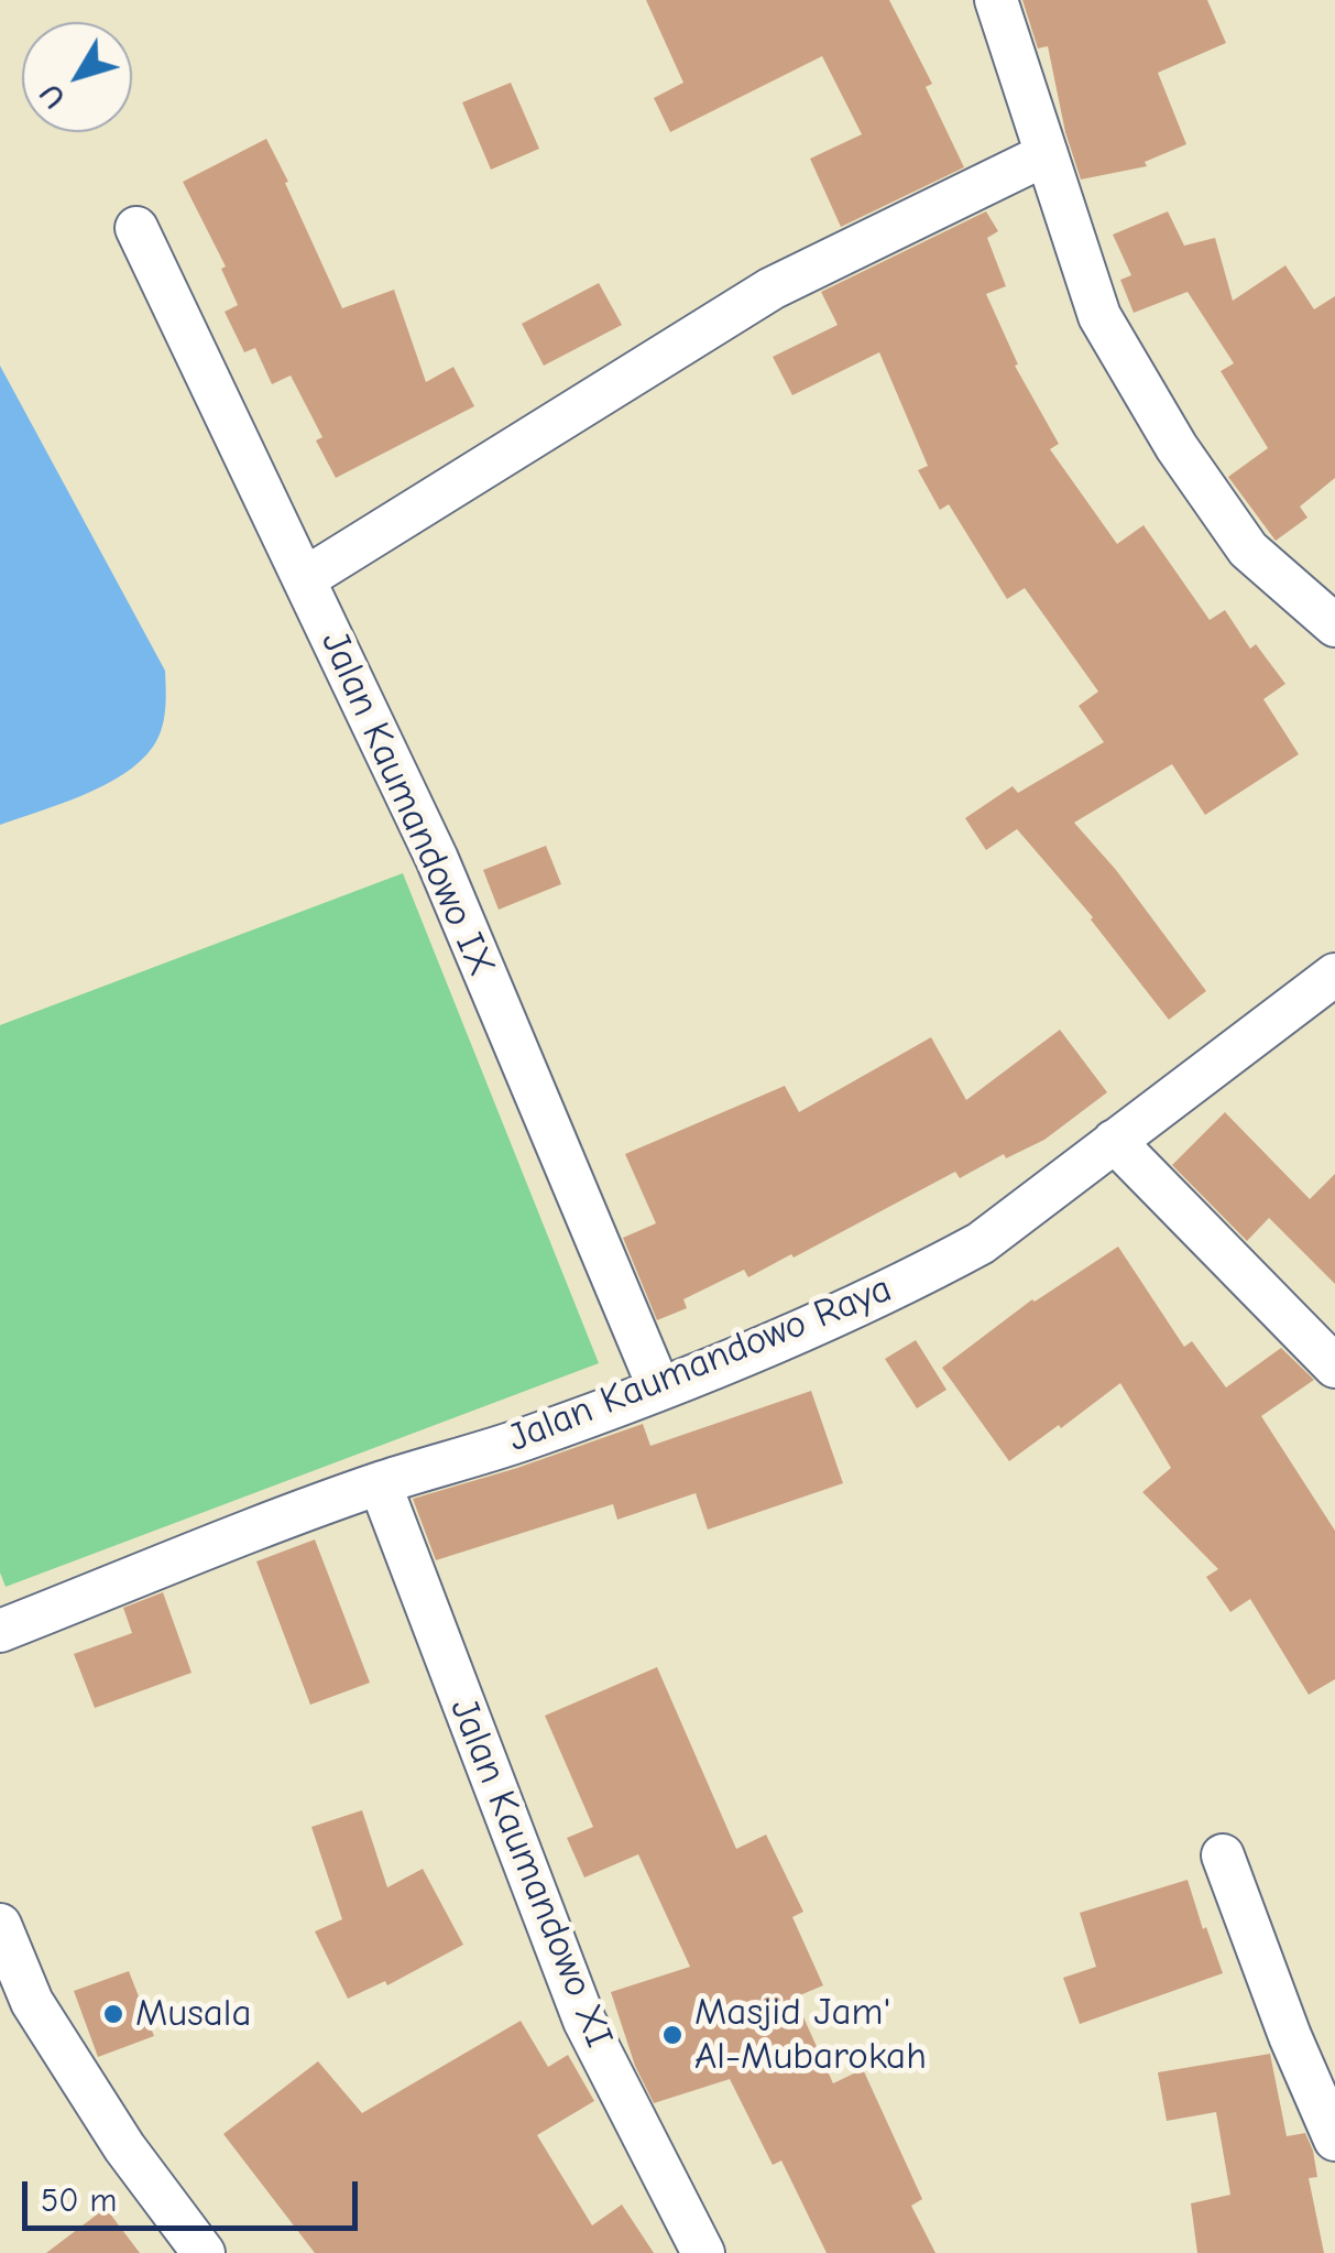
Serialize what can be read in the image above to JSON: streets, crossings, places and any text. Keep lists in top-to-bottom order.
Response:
{
  "streets": {
    "street": ["Jalan Kaumandowo IX", "Jalan Kaumandowo Raya", "Jalan Kaumandowo XI"]
  },
  "crossings": [
    ["Jalan Kaumandowo IX", "Jalan Kaumandowo Raya"],
    ["Jalan Kaumandowo Raya", "Jalan Kaumandowo XI"]
  ],
  "places": ["Musala", "Masjid Jam' Al-Mubarokah"],
  "scale_bar": "50 m",
  "north": "bottom left"
}
